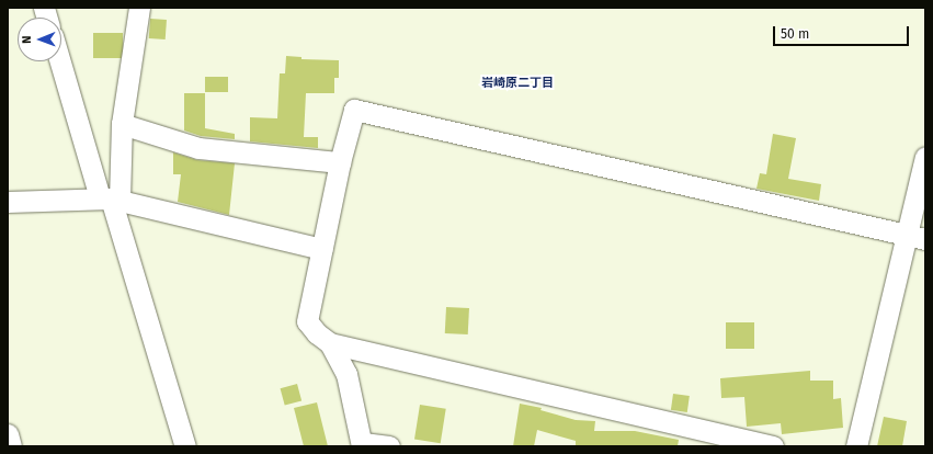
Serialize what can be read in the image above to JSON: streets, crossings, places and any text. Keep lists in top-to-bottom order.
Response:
{
  "districts": ["岩崎原二丁目"],
  "scale_bar": "50 m",
  "north": "left"
}
